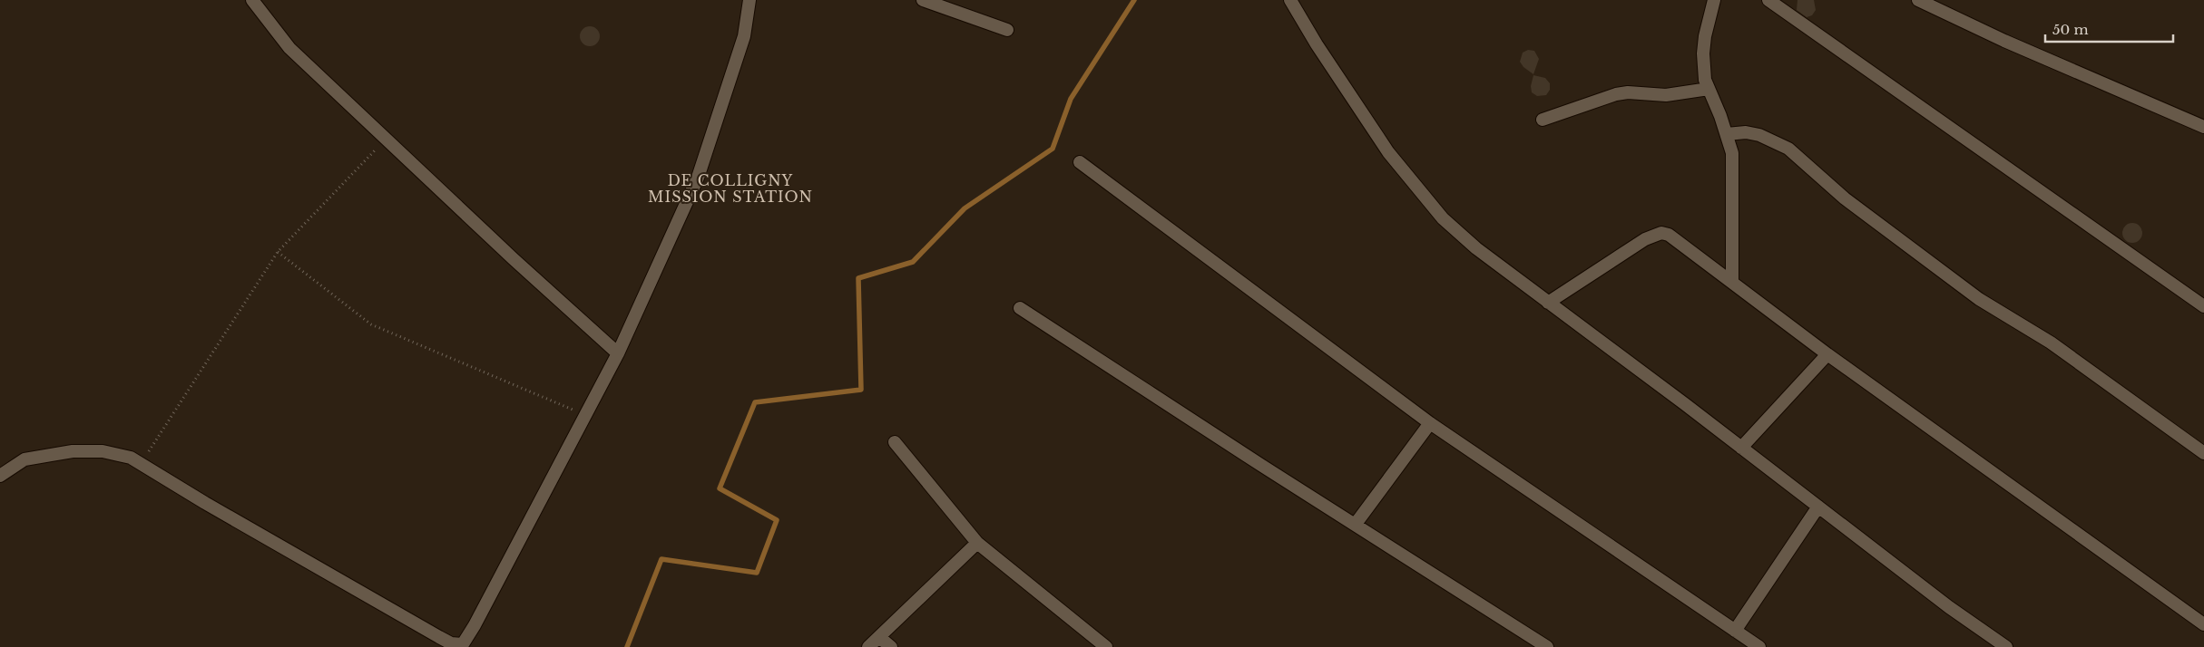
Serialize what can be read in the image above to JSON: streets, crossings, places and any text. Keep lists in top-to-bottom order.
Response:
{
  "districts": ["DE COLLIGNY MISSION STATION"],
  "scale_bar": "50 m"
}
